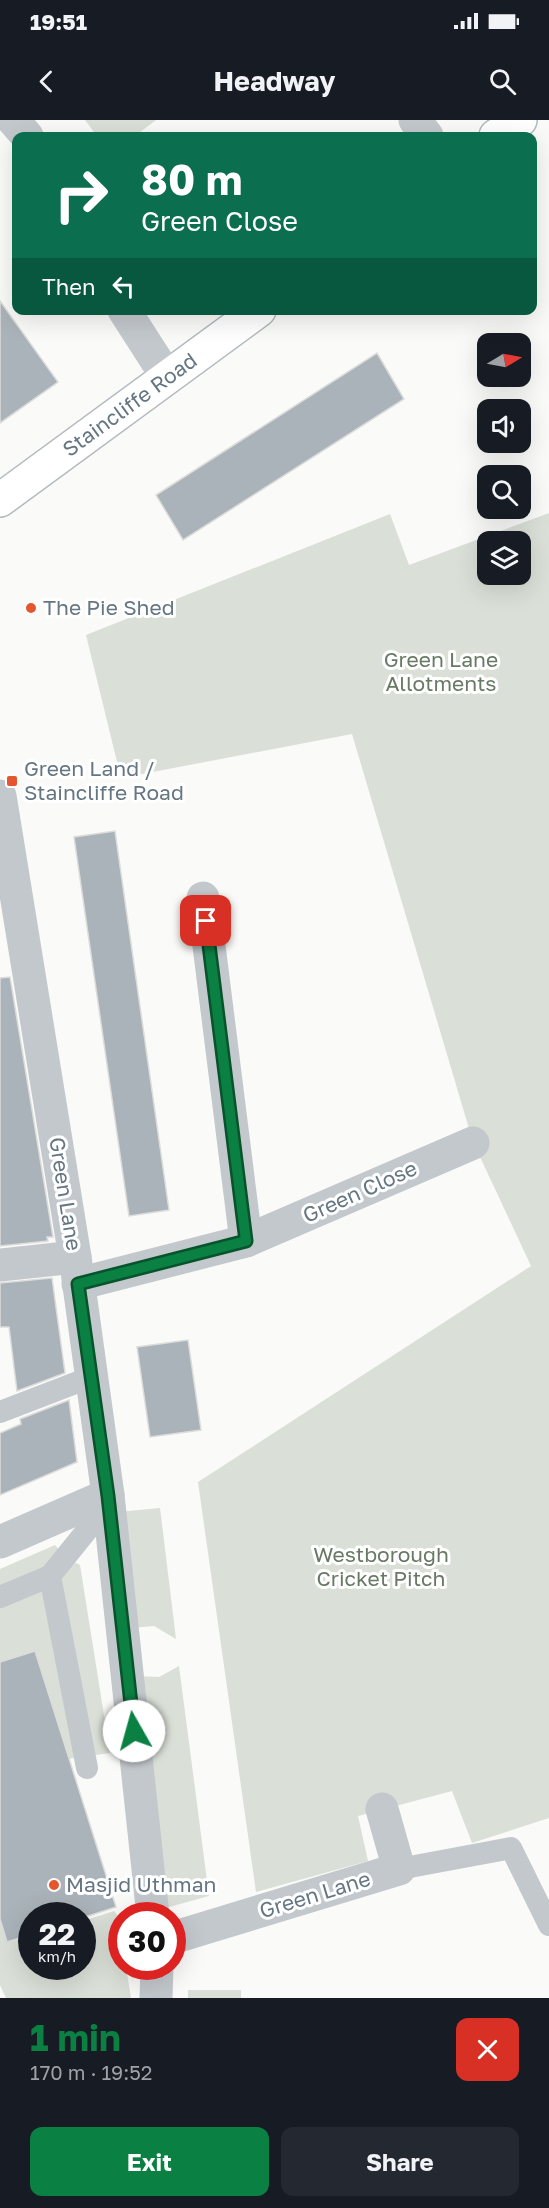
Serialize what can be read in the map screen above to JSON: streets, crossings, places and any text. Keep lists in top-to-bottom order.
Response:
{
  "streets": {
    "street": ["Staincliffe Road", "Green Close", "Green Lane"]
  },
  "crossings": [
    ["Green Close", "Green Lane"]
  ],
  "parks": ["Green Lane Allotments", "Westborough Cricket Pitch"],
  "places": {
    "other": ["The Pie Shed", "Masjid Uthman"],
    "transit": ["Green Land / Staincliffe Road"]
  },
  "north": "right",
  "page": {
    "status": "19:51",
    "header": "Headway",
    "turn": ["80 m", "Green Close"],
    "then": "Then",
    "speed": "22 km/h",
    "limit": "30",
    "heading": ["1 min", "170 m · 19:52"],
    "buttons": ["Exit", "Share"]
  }
}
